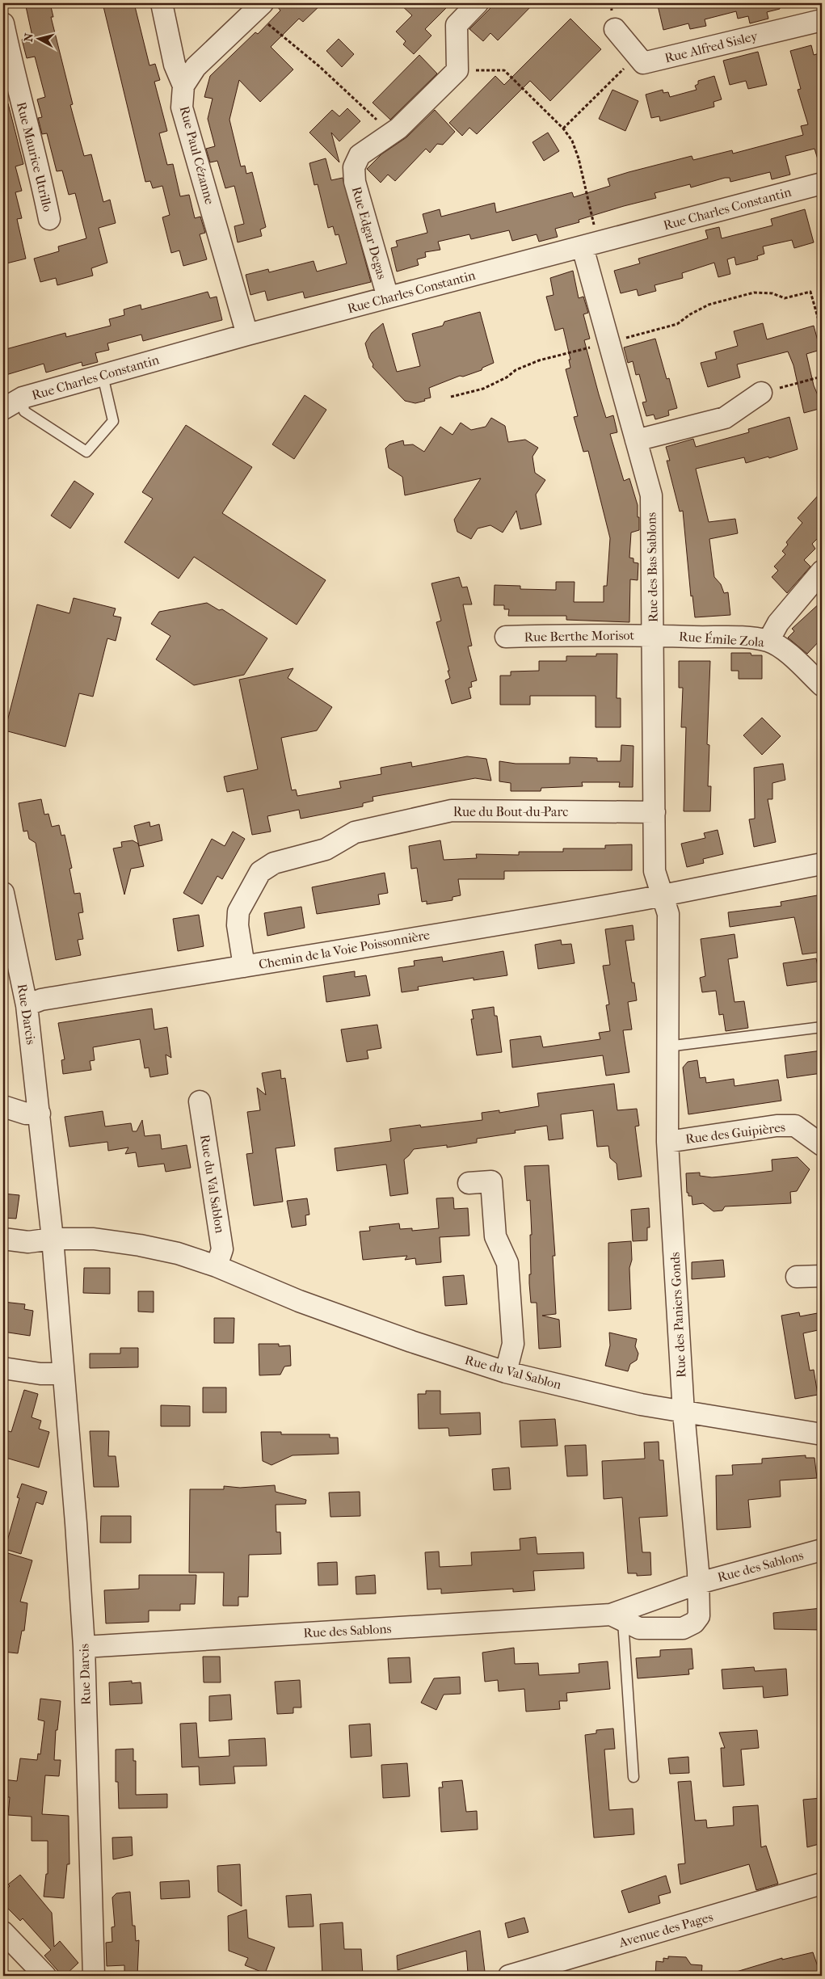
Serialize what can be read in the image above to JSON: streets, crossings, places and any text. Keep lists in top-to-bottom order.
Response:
{
  "streets": {
    "street": [
      "Rue Alfred Sisley",
      "Rue Paul Cézanne",
      "Rue Maurice Utrillo",
      "Rue Charles Constantin",
      "Rue Edgar Degas",
      "Rue des Bas Sablons",
      "Rue Berthe Morisot",
      "Rue Émile Zola",
      "Rue du Bout-du-Parc",
      "Chemin de la Voie Poissonnière",
      "Rue Darcis",
      "Rue des Guipières",
      "Rue du Val Sablon",
      "Rue des Paniers Gonds",
      "Rue des Sablons",
      "Avenue des Pages"
    ]
  },
  "crossings": [
    ["Rue Paul Cézanne", "Rue Charles Constantin"],
    ["Rue Charles Constantin", "Rue Edgar Degas"],
    ["Rue Charles Constantin", "Rue des Bas Sablons"],
    ["Rue des Bas Sablons", "Rue Berthe Morisot"],
    ["Rue des Bas Sablons", "Rue Émile Zola"],
    ["Rue des Bas Sablons", "Rue du Bout-du-Parc"],
    ["Rue des Bas Sablons", "Chemin de la Voie Poissonnière"],
    ["Rue des Bas Sablons", "Rue des Paniers Gonds"],
    ["Rue Berthe Morisot", "Rue Émile Zola"],
    ["Rue du Bout-du-Parc", "Chemin de la Voie Poissonnière"],
    ["Chemin de la Voie Poissonnière", "Rue Darcis"],
    ["Chemin de la Voie Poissonnière", "Rue des Paniers Gonds"],
    ["Rue Darcis", "Rue du Val Sablon"],
    ["Rue Darcis", "Rue des Sablons"],
    ["Rue des Guipières", "Rue des Paniers Gonds"],
    ["Rue du Val Sablon", "Rue des Paniers Gonds"],
    ["Rue des Paniers Gonds", "Rue des Sablons"]
  ],
  "north": "left"
}
